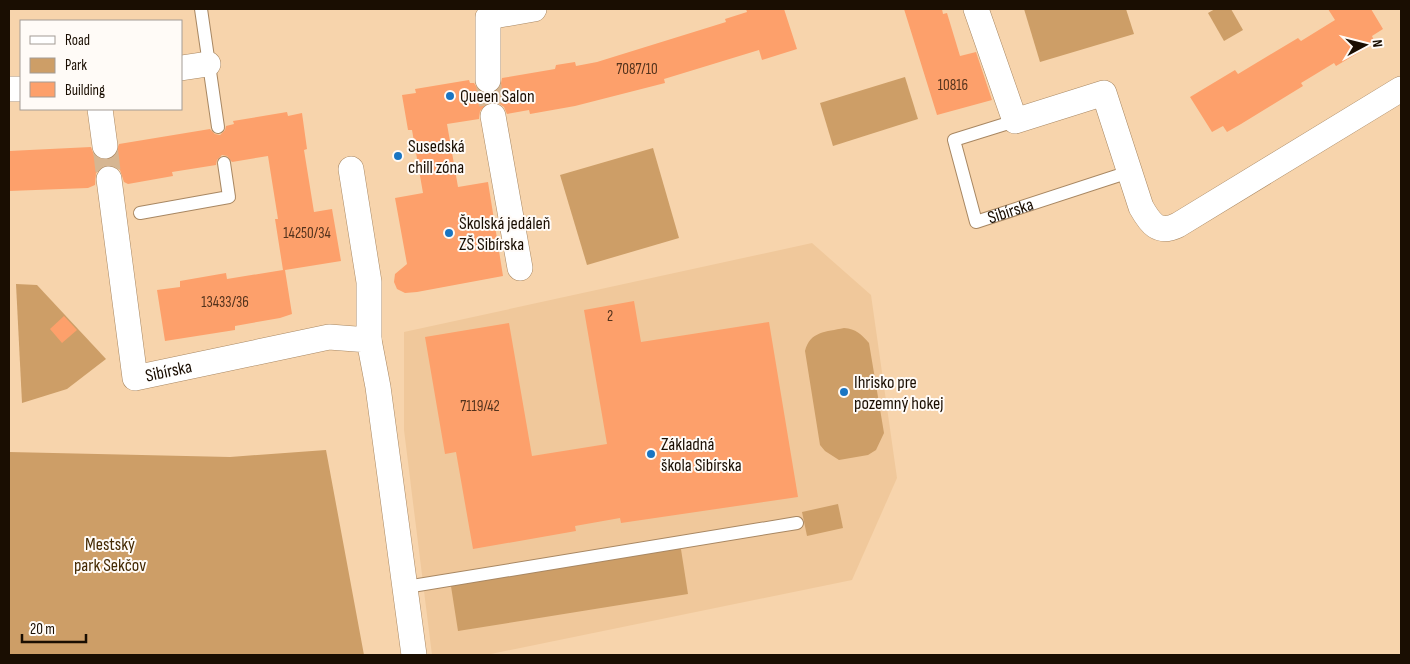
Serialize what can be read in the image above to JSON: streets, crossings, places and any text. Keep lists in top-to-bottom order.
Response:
{
  "streets": {
    "street": ["Sibírska"]
  },
  "parks": ["Mestský park Sekčov"],
  "places": [
    "Queen Salon",
    "Susedská chill zóna",
    "Školská jedáleň ZŠ Sibírska",
    "Ihrisko pre pozemný hokej",
    "Základná škola Sibírska"
  ],
  "house_numbers": [
    "7087/10",
    "10816",
    "14250/34",
    "13433/36",
    "2",
    "7119/42"
  ],
  "legend": ["Road", "Park", "Building"],
  "scale_bar": "20 m",
  "north": "right"
}
